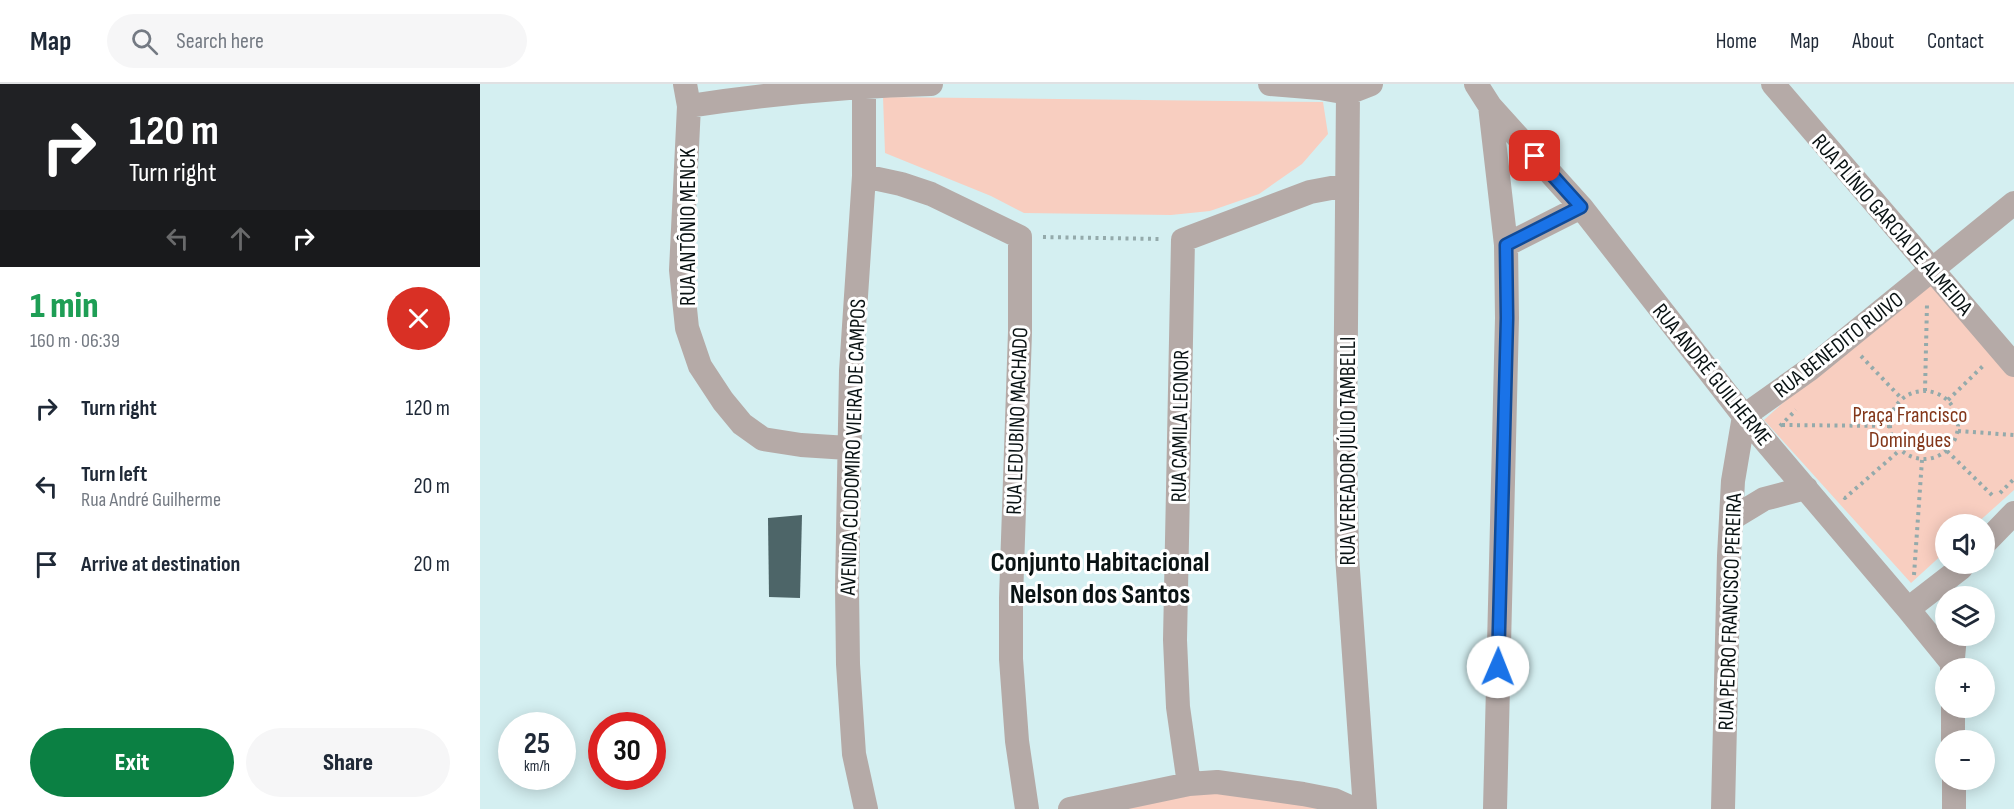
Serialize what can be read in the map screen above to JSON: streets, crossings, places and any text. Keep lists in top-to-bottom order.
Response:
{
  "streets": {
    "street": [
      "RUA PLÍNIO GARCIA DE ALMEIDA",
      "RUA ANTÔNIO MENCK",
      "RUA BENEDITO RUIVO",
      "RUA ANDRÉ GUILHERME",
      "RUA LEDUBINO MACHADO",
      "RUA CAMILA LEONOR",
      "AVENIDA CLODOMIRO VIEIRA DE CAMPOS",
      "RUA VEREADOR JÚLIO TAMBELLI",
      "RUA PEDRO FRANCISCO PEREIRA"
    ]
  },
  "crossings": [
    ["RUA PLÍNIO GARCIA DE ALMEIDA", "RUA BENEDITO RUIVO"],
    ["RUA ANTÔNIO MENCK", "AVENIDA CLODOMIRO VIEIRA DE CAMPOS"],
    ["RUA BENEDITO RUIVO", "RUA ANDRÉ GUILHERME"],
    ["RUA BENEDITO RUIVO", "RUA PEDRO FRANCISCO PEREIRA"],
    ["RUA ANDRÉ GUILHERME", "RUA PEDRO FRANCISCO PEREIRA"]
  ],
  "districts": ["Conjunto Habitacional Nelson dos Santos"],
  "parks": ["Praça Francisco Domingues"],
  "page": {
    "header": "Map",
    "search": "Search here",
    "nav": [
      "Home",
      "Map",
      "About",
      "Contact"
    ],
    "turn": ["120 m", "Turn right"],
    "heading": ["1 min", "160 m · 06:39"],
    "list": [
      {
        "name": "Turn right",
        "value": "120 m"
      },
      {
        "name": "Turn left",
        "note": "Rua André Guilherme",
        "value": "20 m"
      },
      {
        "name": "Arrive at destination",
        "value": "20 m"
      }
    ],
    "map_buttons": ["+", "−"],
    "speed": "25 km/h",
    "limit": "30",
    "buttons": ["Exit", "Share"]
  }
}
